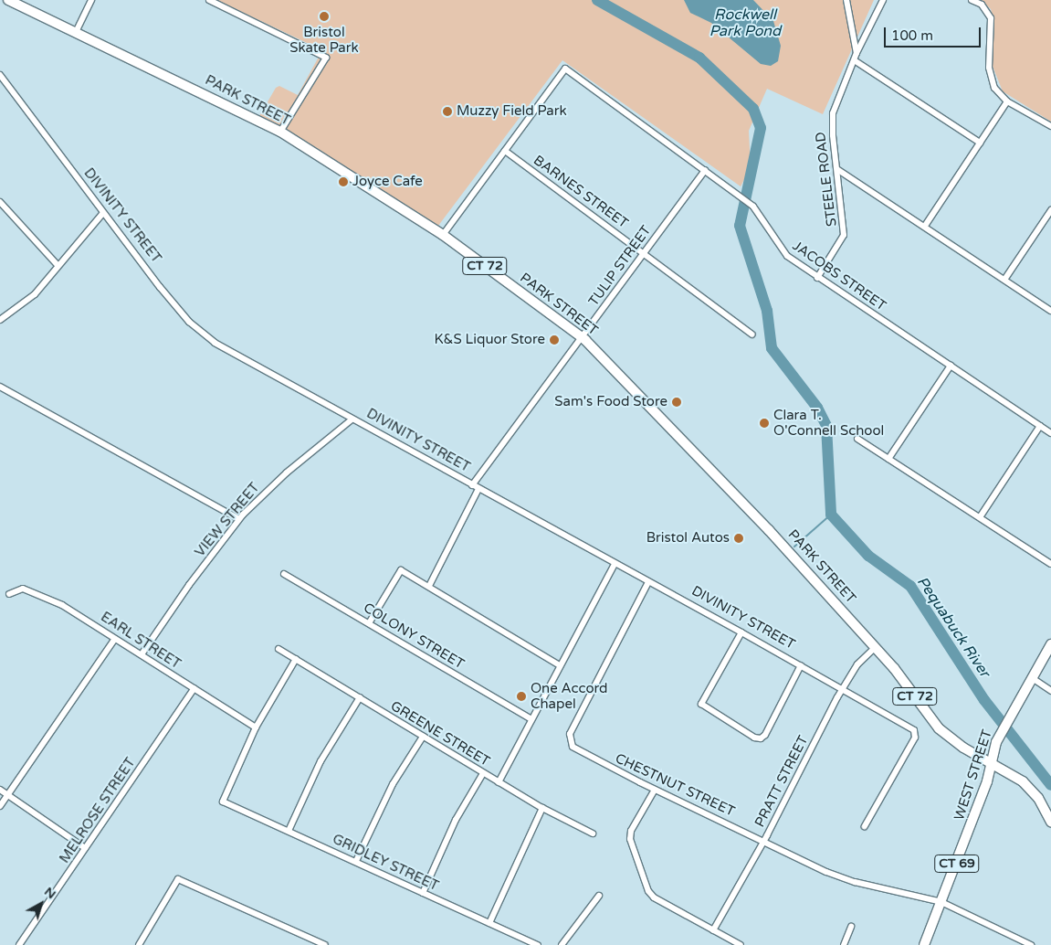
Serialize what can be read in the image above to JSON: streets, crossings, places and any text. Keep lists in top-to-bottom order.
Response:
{
  "streets": {
    "main road": [
      "PARK STREET",
      "CT 72",
      "WEST STREET",
      "CT 69"
    ],
    "street": [
      "STEELE ROAD",
      "BARNES STREET",
      "DIVINITY STREET",
      "TULIP STREET",
      "JACOBS STREET",
      "VIEW STREET",
      "COLONY STREET",
      "EARL STREET",
      "GREENE STREET",
      "PRATT STREET",
      "CHESTNUT STREET",
      "MELROSE STREET",
      "GRIDLEY STREET"
    ]
  },
  "crossings": [
    ["PARK STREET", "CT 72"],
    ["PARK STREET", "TULIP STREET"],
    ["PARK STREET", "WEST STREET"],
    ["PARK STREET", "PRATT STREET"],
    ["STEELE ROAD", "JACOBS STREET"],
    ["BARNES STREET", "TULIP STREET"],
    ["BARNES STREET", "JACOBS STREET"],
    ["DIVINITY STREET", "TULIP STREET"],
    ["DIVINITY STREET", "VIEW STREET"],
    ["DIVINITY STREET", "PRATT STREET"],
    ["DIVINITY STREET", "CHESTNUT STREET"],
    ["CT 72", "WEST STREET"],
    ["TULIP STREET", "JACOBS STREET"],
    ["VIEW STREET", "EARL STREET"],
    ["EARL STREET", "MELROSE STREET"],
    ["EARL STREET", "GRIDLEY STREET"],
    ["WEST STREET", "CHESTNUT STREET"],
    ["PRATT STREET", "CHESTNUT STREET"]
  ],
  "water": ["Rockwell Park Pond", "Pequabuck River"],
  "places": [
    "Bristol Skate Park",
    "Muzzy Field Park",
    "Joyce Cafe",
    "K&S Liquor Store",
    "Sam's Food Store",
    "Clara T. O'Connell School",
    "Bristol Autos",
    "One Accord Chapel"
  ],
  "scale_bar": "100 m",
  "north": "top right"
}
